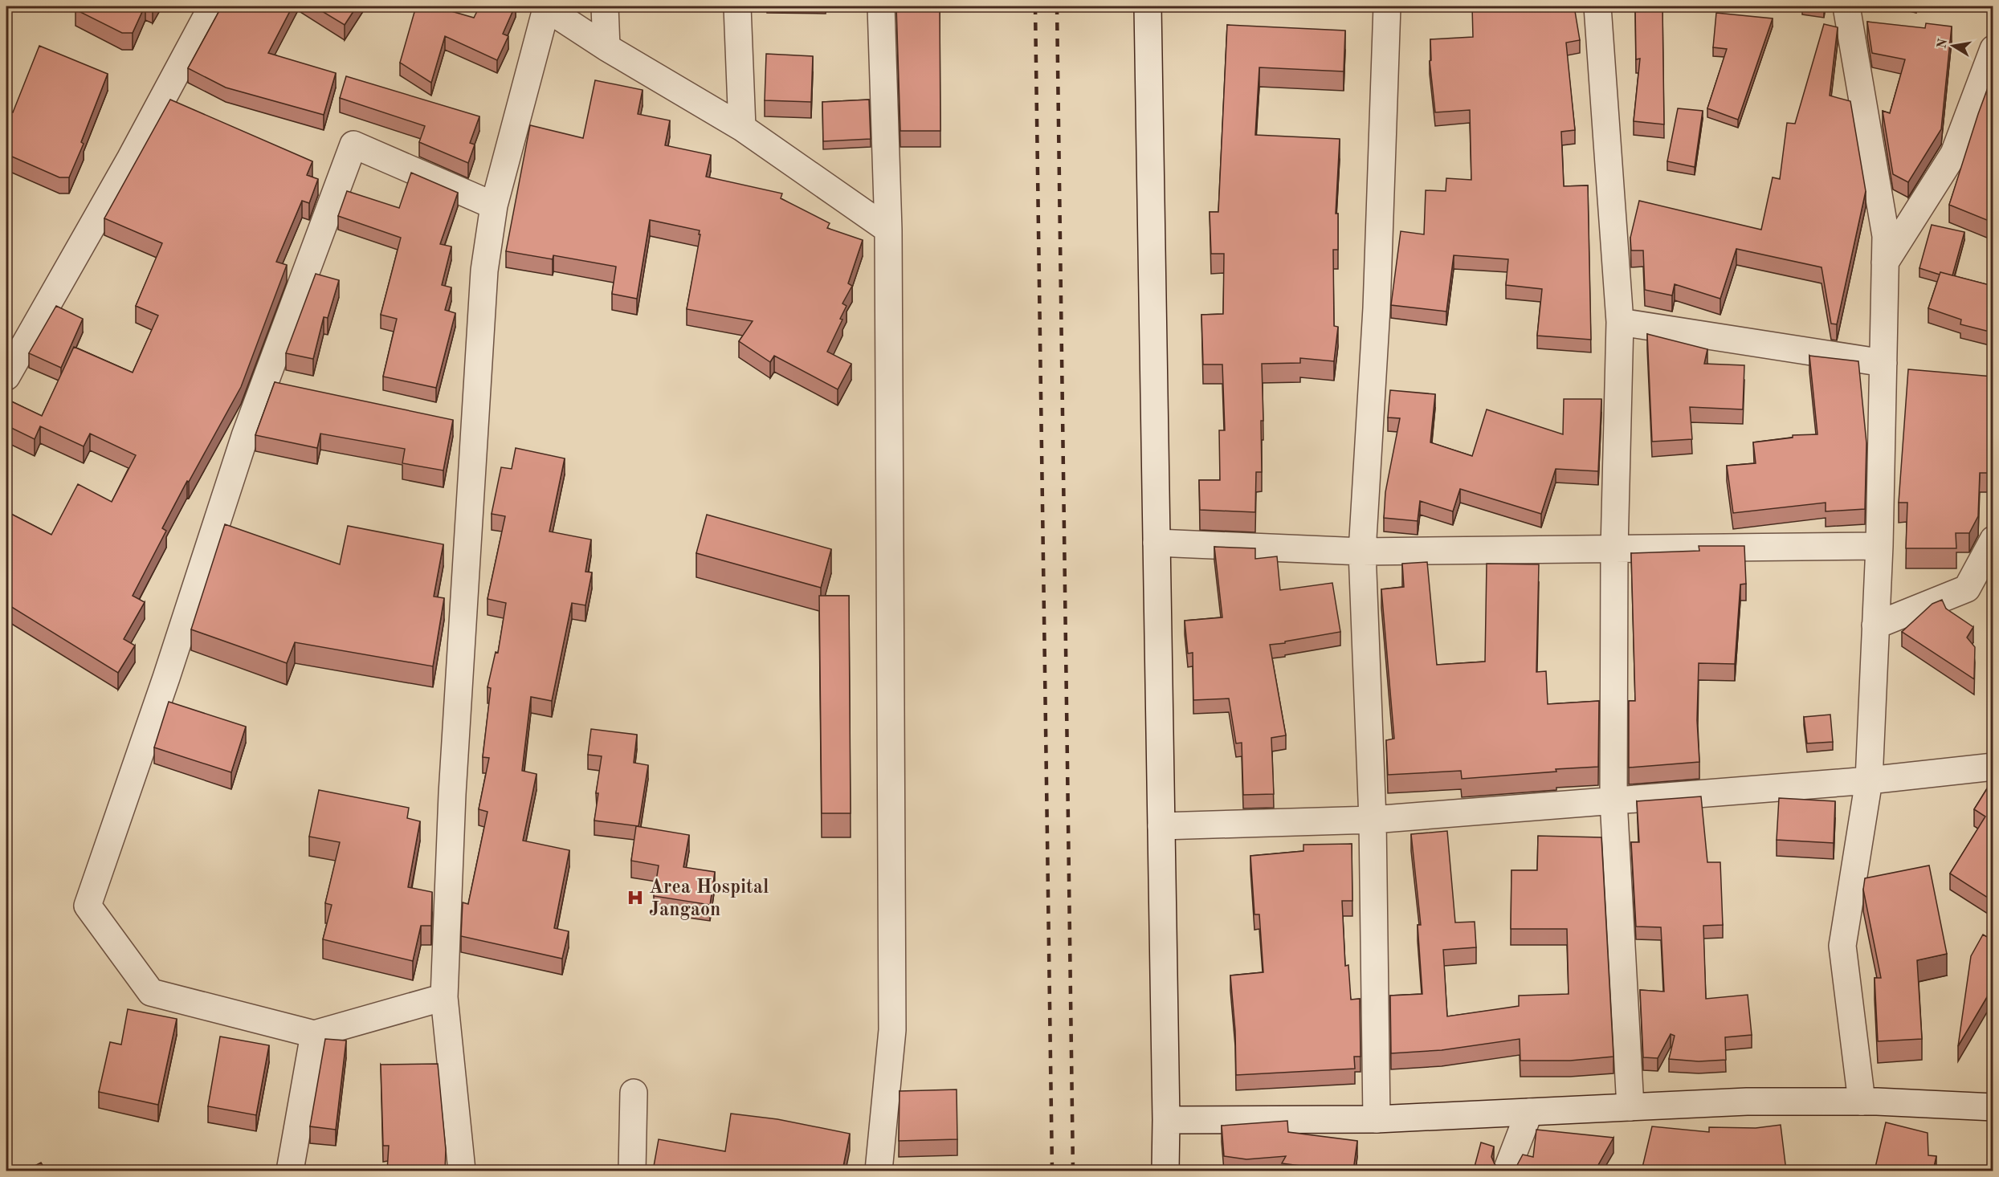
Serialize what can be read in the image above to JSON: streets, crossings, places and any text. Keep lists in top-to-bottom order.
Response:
{
  "places": {
    "hospital": ["Area Hospital Jangaon"]
  },
  "north": "left"
}
